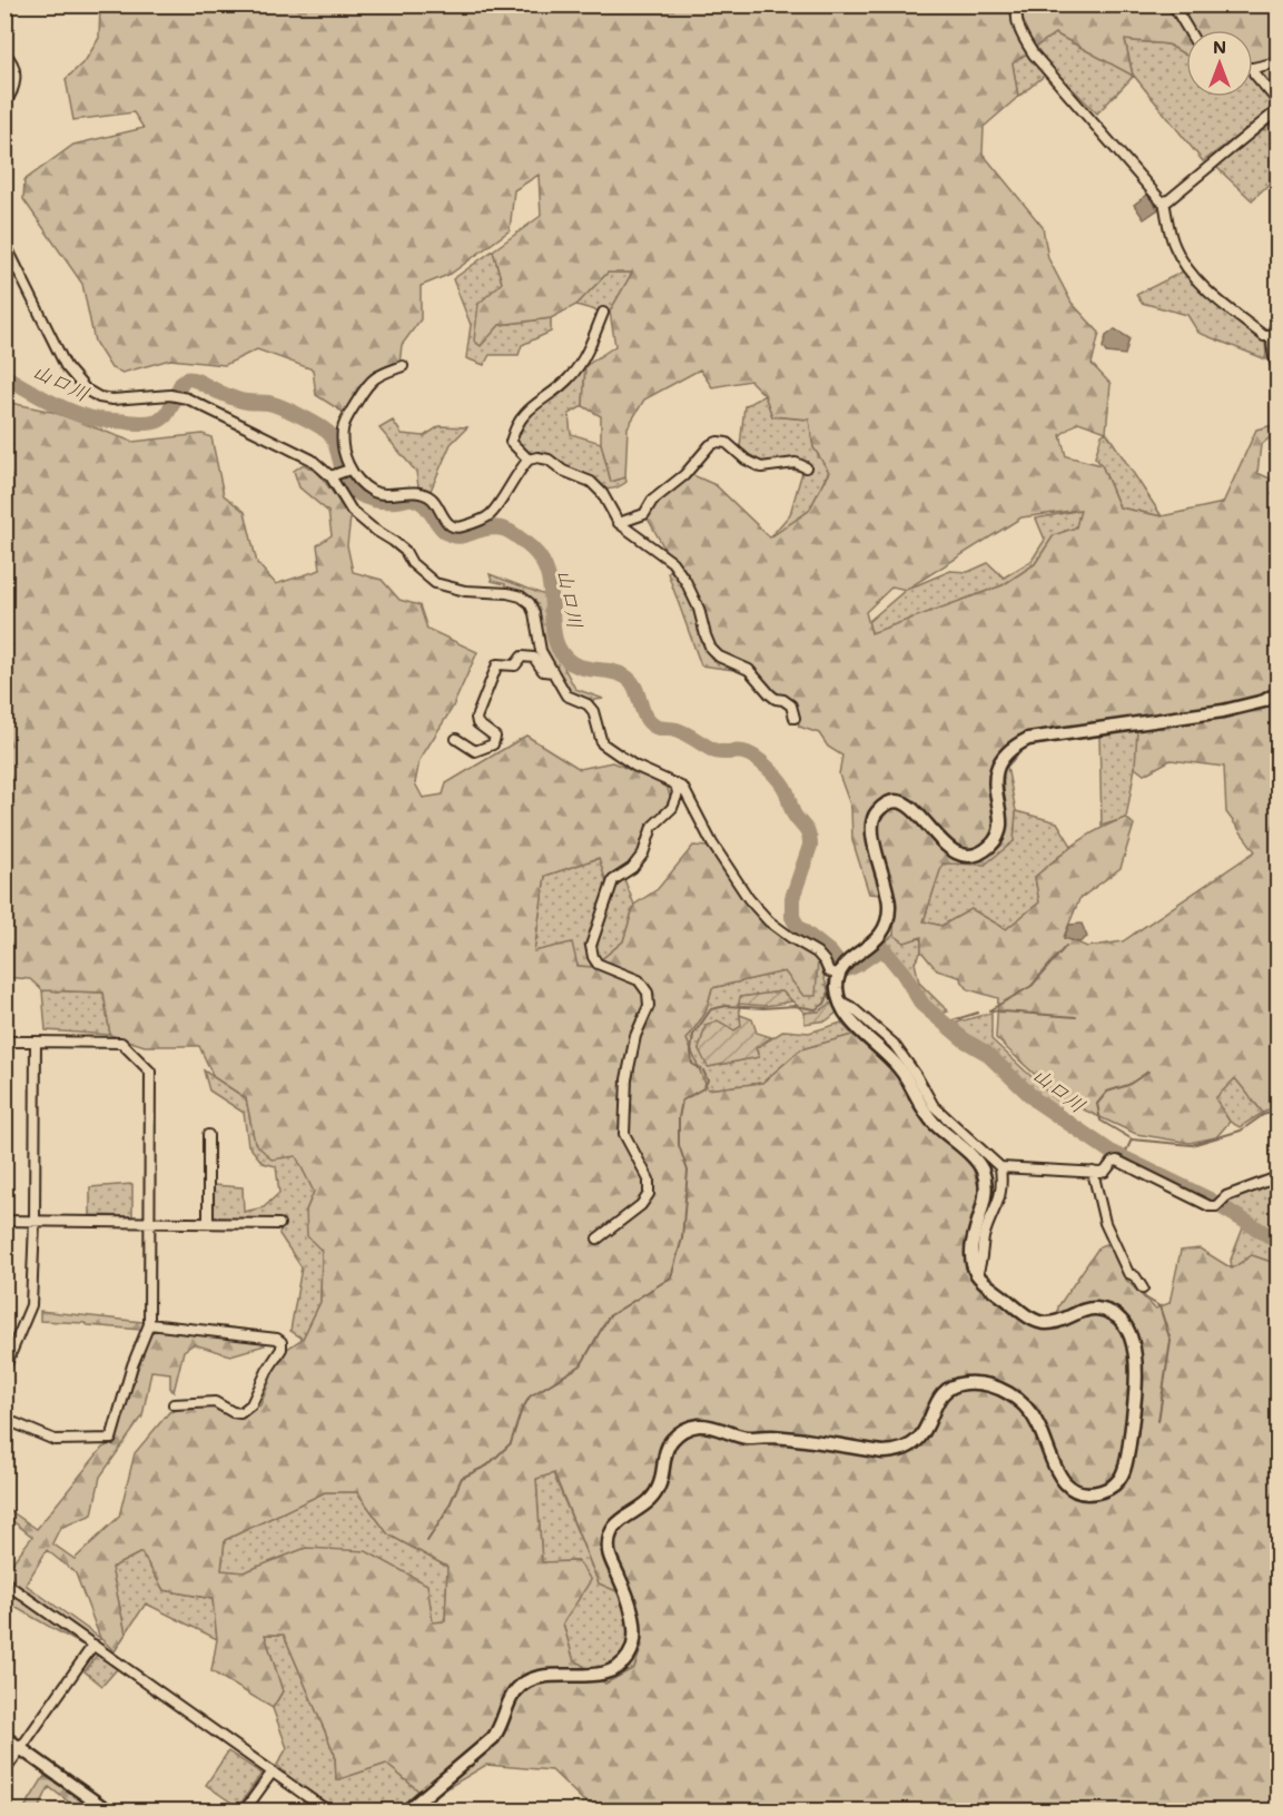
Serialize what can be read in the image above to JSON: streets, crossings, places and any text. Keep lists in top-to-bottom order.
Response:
{
  "water": ["山口川"],
  "north": "top"
}
